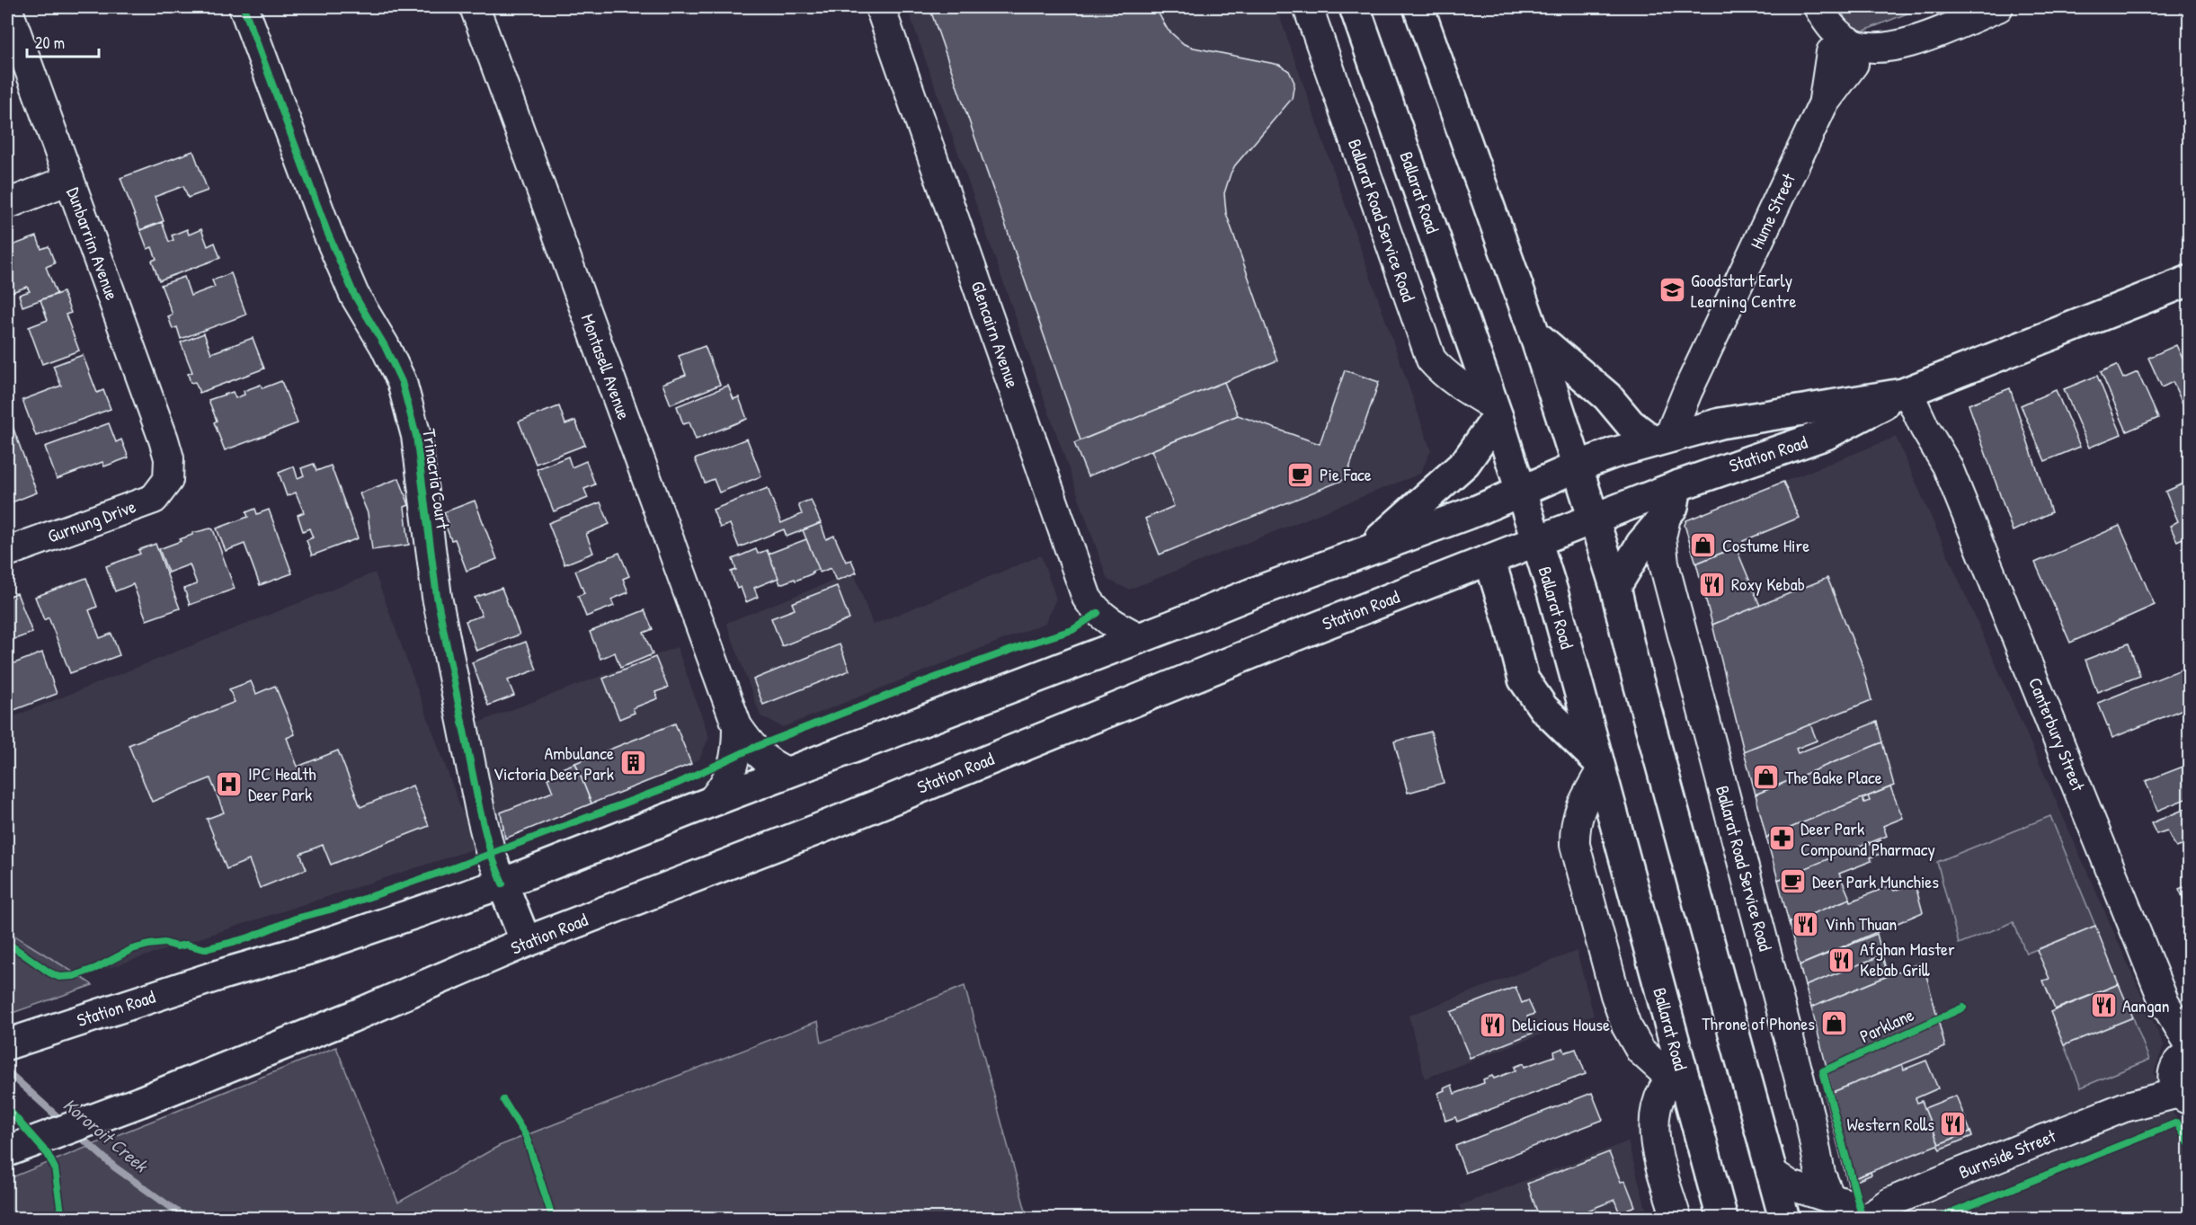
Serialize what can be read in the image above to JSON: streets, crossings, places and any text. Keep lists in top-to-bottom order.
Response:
{
  "streets": {
    "main road": ["Ballarat Road", "Station Road"],
    "street": [
      "Hume Street",
      "Ballarat Road Service Road",
      "Dunbarrim Avenue",
      "Glencairn Avenue",
      "Montasell Avenue",
      "Trinacria Court",
      "Gurnung Drive",
      "Canterbury Street",
      "Burnside Street"
    ],
    "cycle path": ["Parklane"]
  },
  "crossings": [
    ["Ballarat Road", "Ballarat Road Service Road"],
    ["Ballarat Road", "Station Road"],
    ["Hume Street", "Station Road"],
    ["Ballarat Road Service Road", "Station Road"],
    ["Ballarat Road Service Road", "Burnside Street"],
    ["Dunbarrim Avenue", "Gurnung Drive"],
    ["Glencairn Avenue", "Station Road"],
    ["Montasell Avenue", "Station Road"],
    ["Station Road", "Trinacria Court"],
    ["Station Road", "Canterbury Street"],
    ["Canterbury Street", "Burnside Street"]
  ],
  "water": ["Kororoit Creek"],
  "places": {
    "school or university": ["Goodstart Early Learning Centre"],
    "cafe": ["Pie Face", "Deer Park Munchies"],
    "shop": ["Costume Hire", "The Bake Place", "Throne of Phones"],
    "restaurant": [
      "Roxy Kebab",
      "Vinh Thuan",
      "Afghan Master Kebab Grill",
      "Aangan",
      "Delicious House",
      "Western Rolls"
    ],
    "building": ["Ambulance Victoria Deer Park"],
    "hospital": ["IPC Health Deer Park"],
    "pharmacy": ["Deer Park Compound Pharmacy"]
  },
  "scale_bar": "20 m"
}
